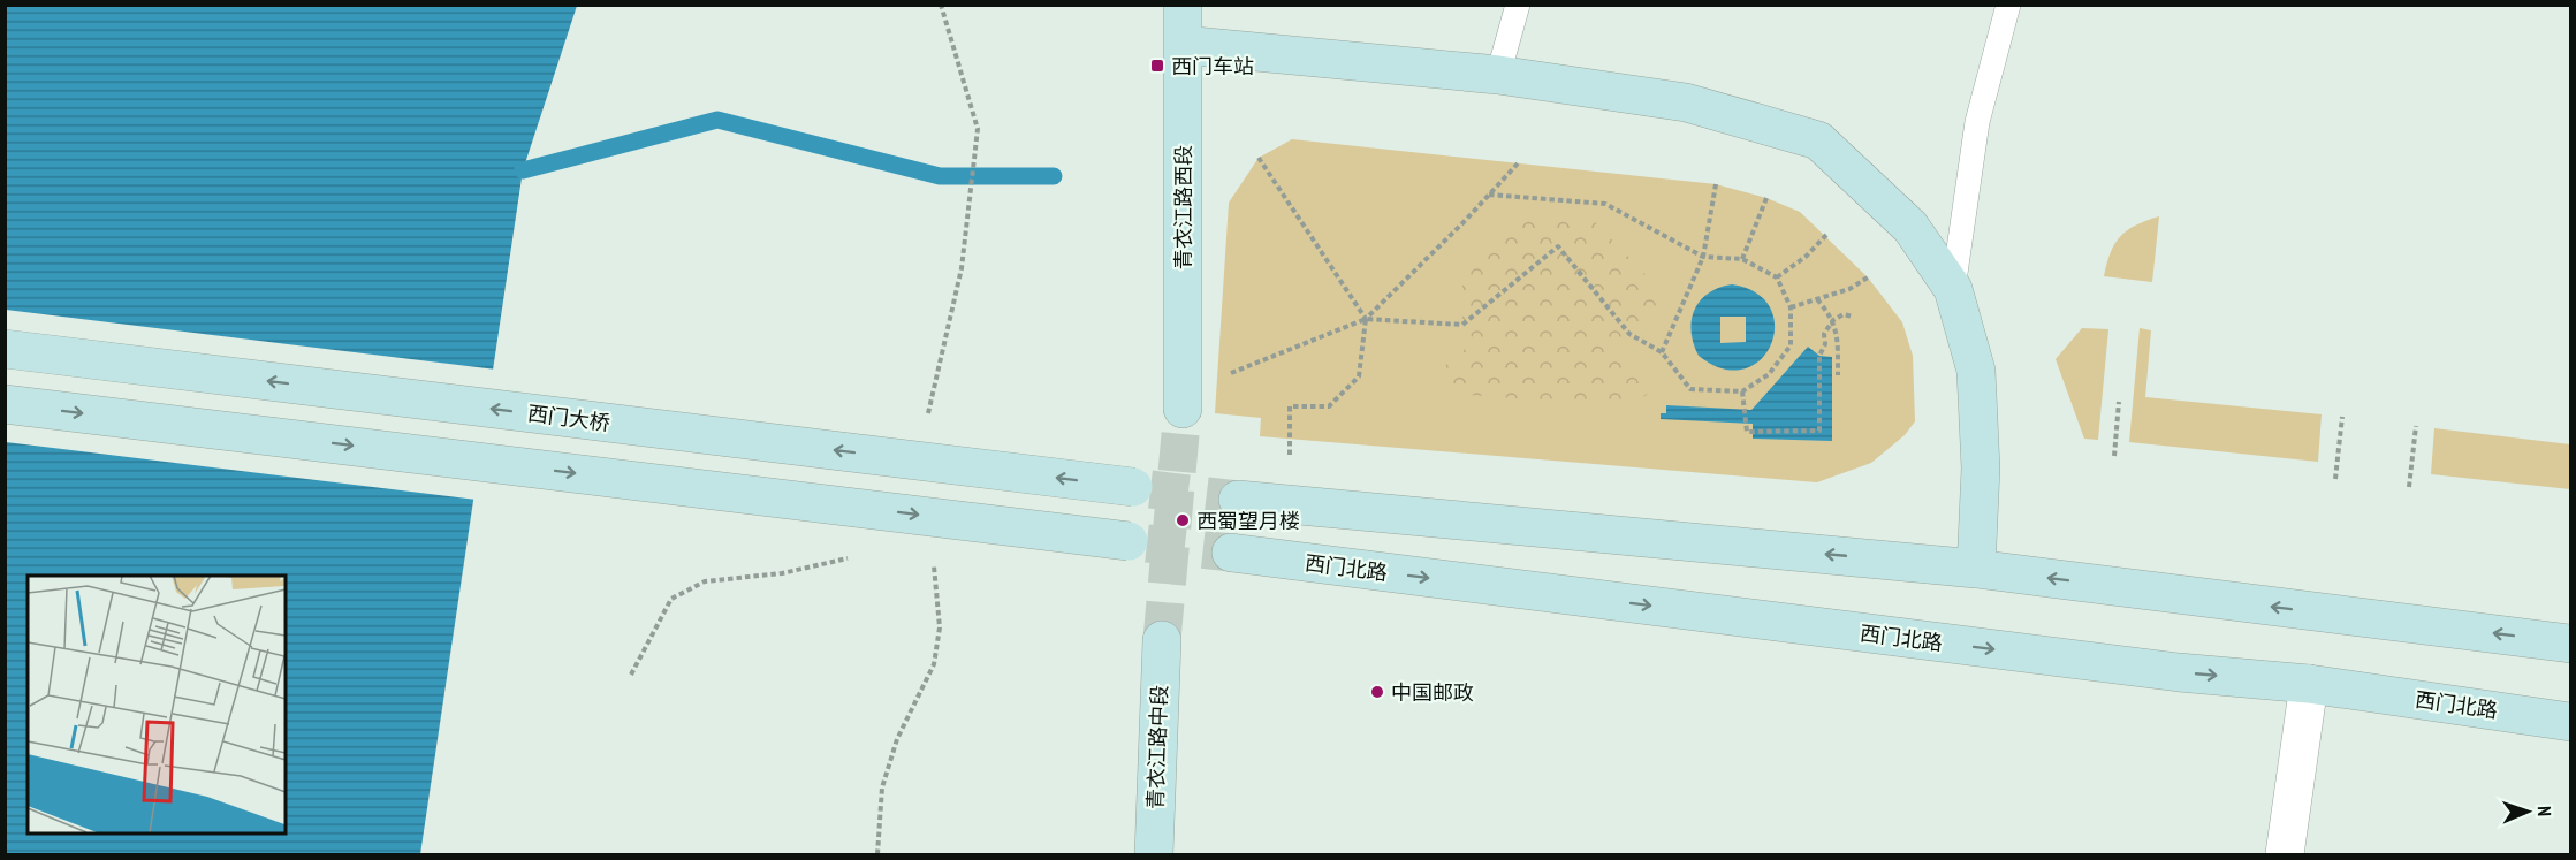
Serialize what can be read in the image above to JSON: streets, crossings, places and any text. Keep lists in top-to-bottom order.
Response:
{
  "streets": {
    "main road": [
      "青衣江路西段",
      "西门大桥",
      "西门北路",
      "青衣江路中段"
    ]
  },
  "places": {
    "transit": ["西门车站"],
    "other": ["西蜀望月楼", "中国邮政"]
  },
  "north": "right"
}
